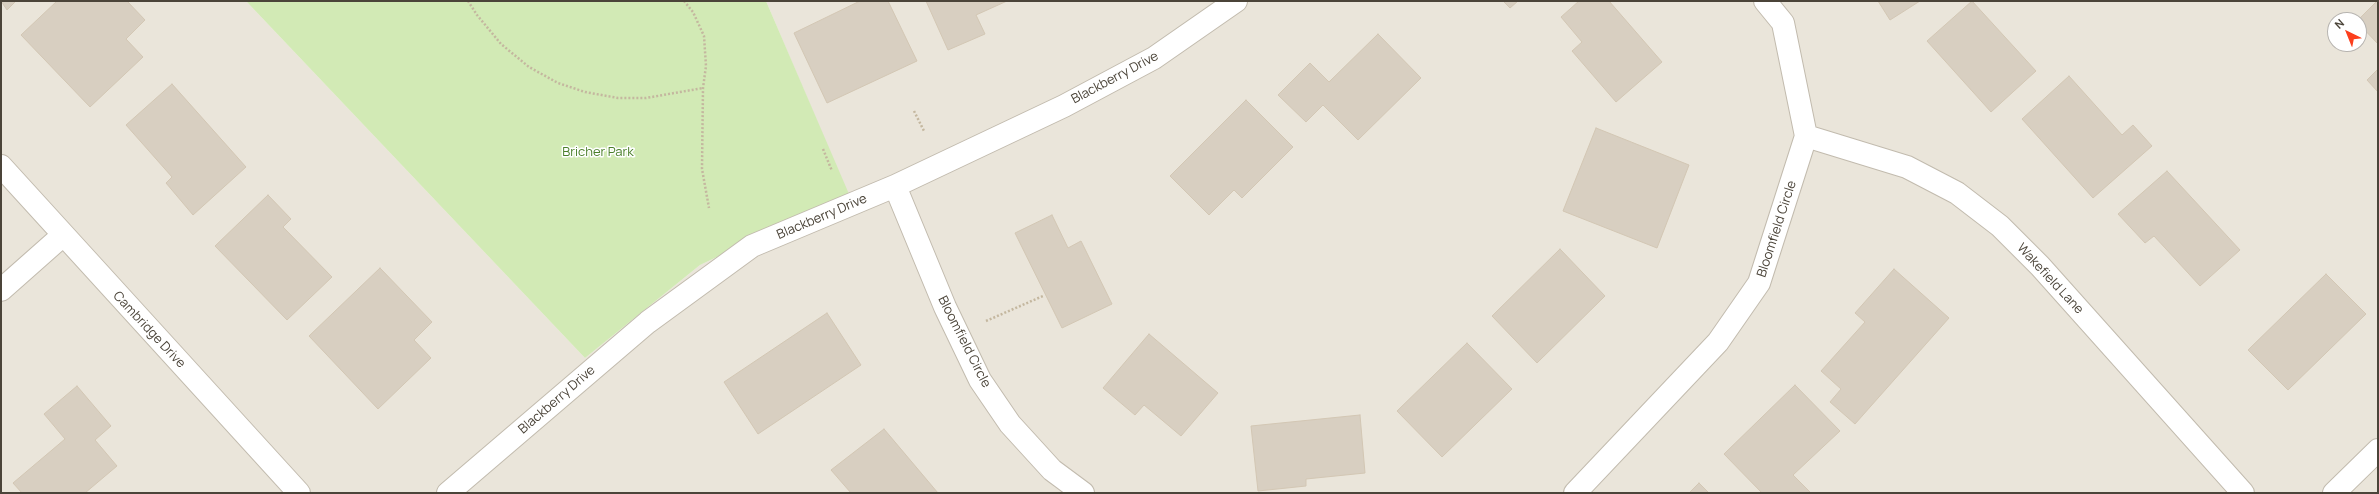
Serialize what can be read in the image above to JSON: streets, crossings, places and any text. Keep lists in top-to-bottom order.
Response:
{
  "streets": {
    "street": [
      "Blackberry Drive",
      "Bloomfield Circle",
      "Wakefield Lane",
      "Cambridge Drive"
    ]
  },
  "crossings": [
    ["Blackberry Drive", "Bloomfield Circle"],
    ["Bloomfield Circle", "Wakefield Lane"]
  ],
  "parks": ["Bricher Park"],
  "north": "top left"
}
